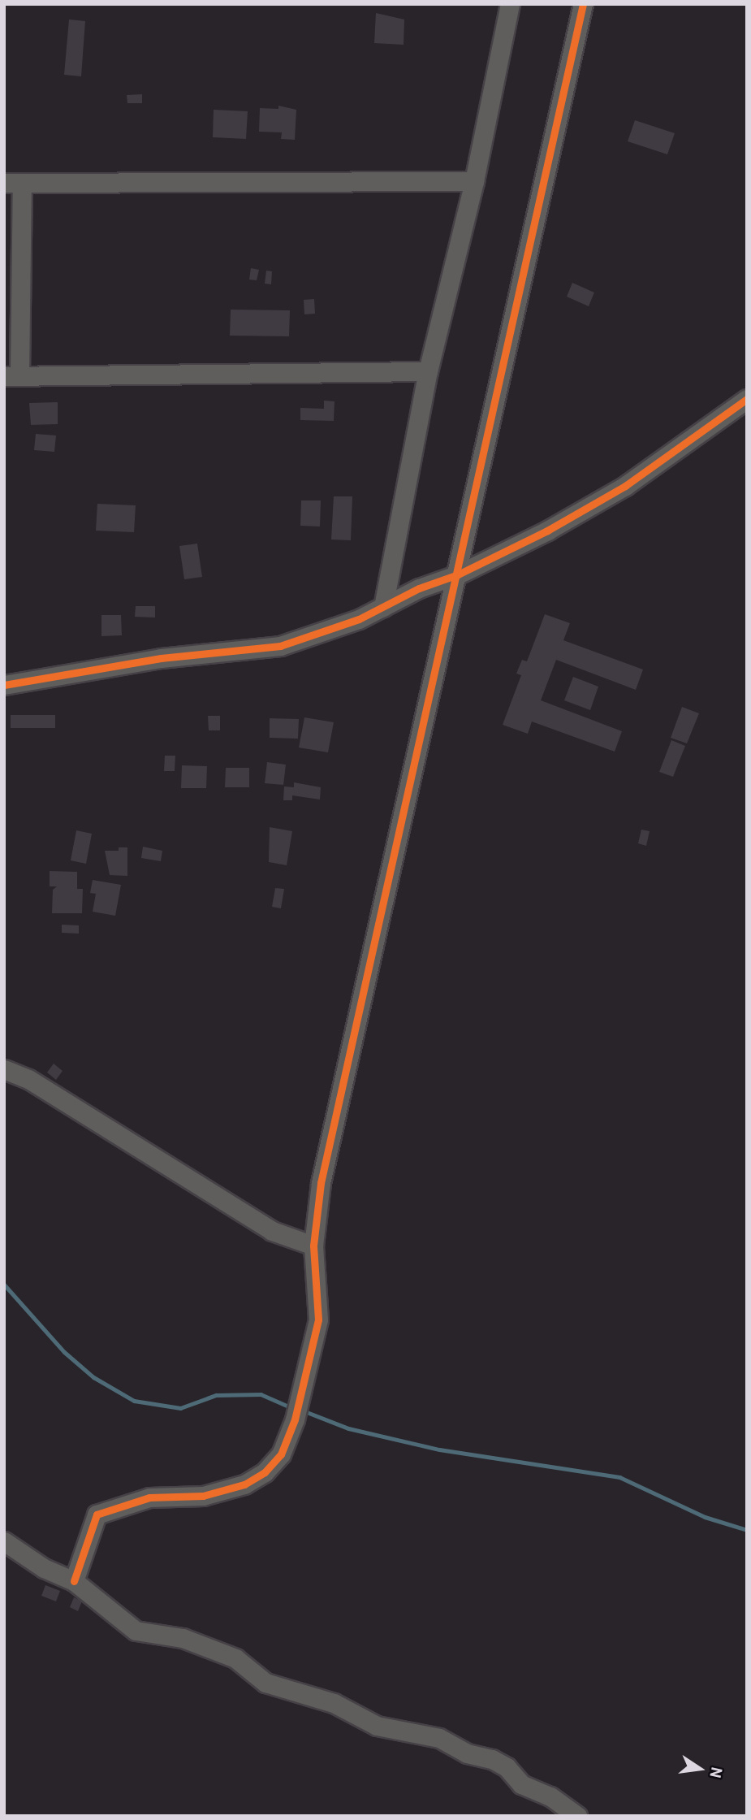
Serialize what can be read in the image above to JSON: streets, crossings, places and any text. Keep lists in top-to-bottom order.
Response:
{
  "north": "right"
}
